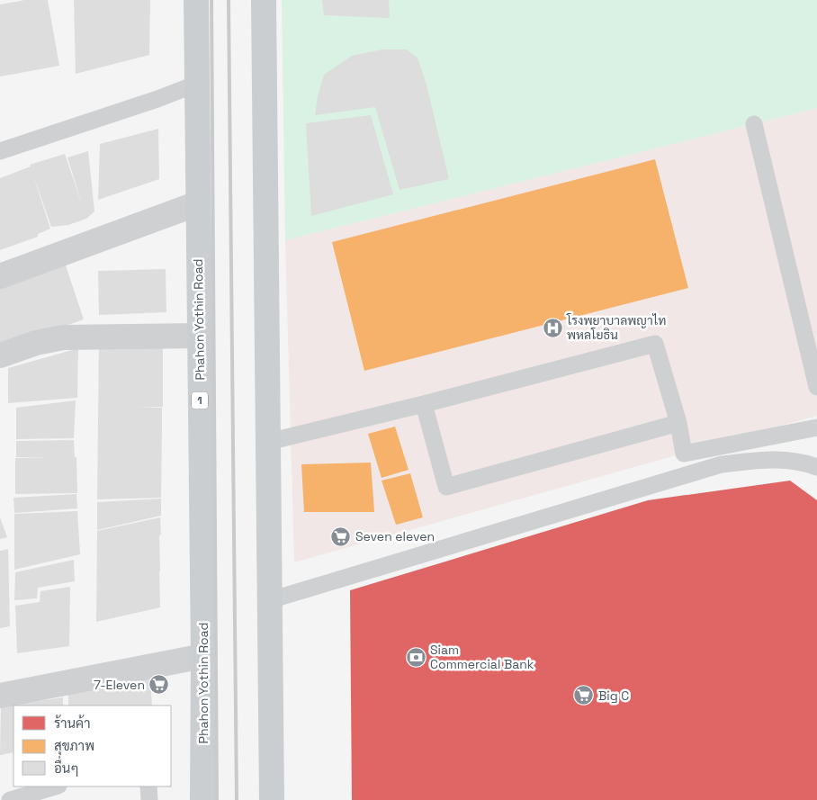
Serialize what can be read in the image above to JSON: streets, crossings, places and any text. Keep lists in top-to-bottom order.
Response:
{
  "streets": {
    "main road": ["Phahon Yothin Road", "1"]
  },
  "places": {
    "hospital": ["โรงพยาบาลพญาไท พหลโยธิน"],
    "supermarket": ["Seven eleven", "7-Eleven", "Big C"],
    "bank": ["Siam Commercial Bank"]
  },
  "legend": ["ร้านค้า", "สุขภาพ", "อื่นๆ"]
}
